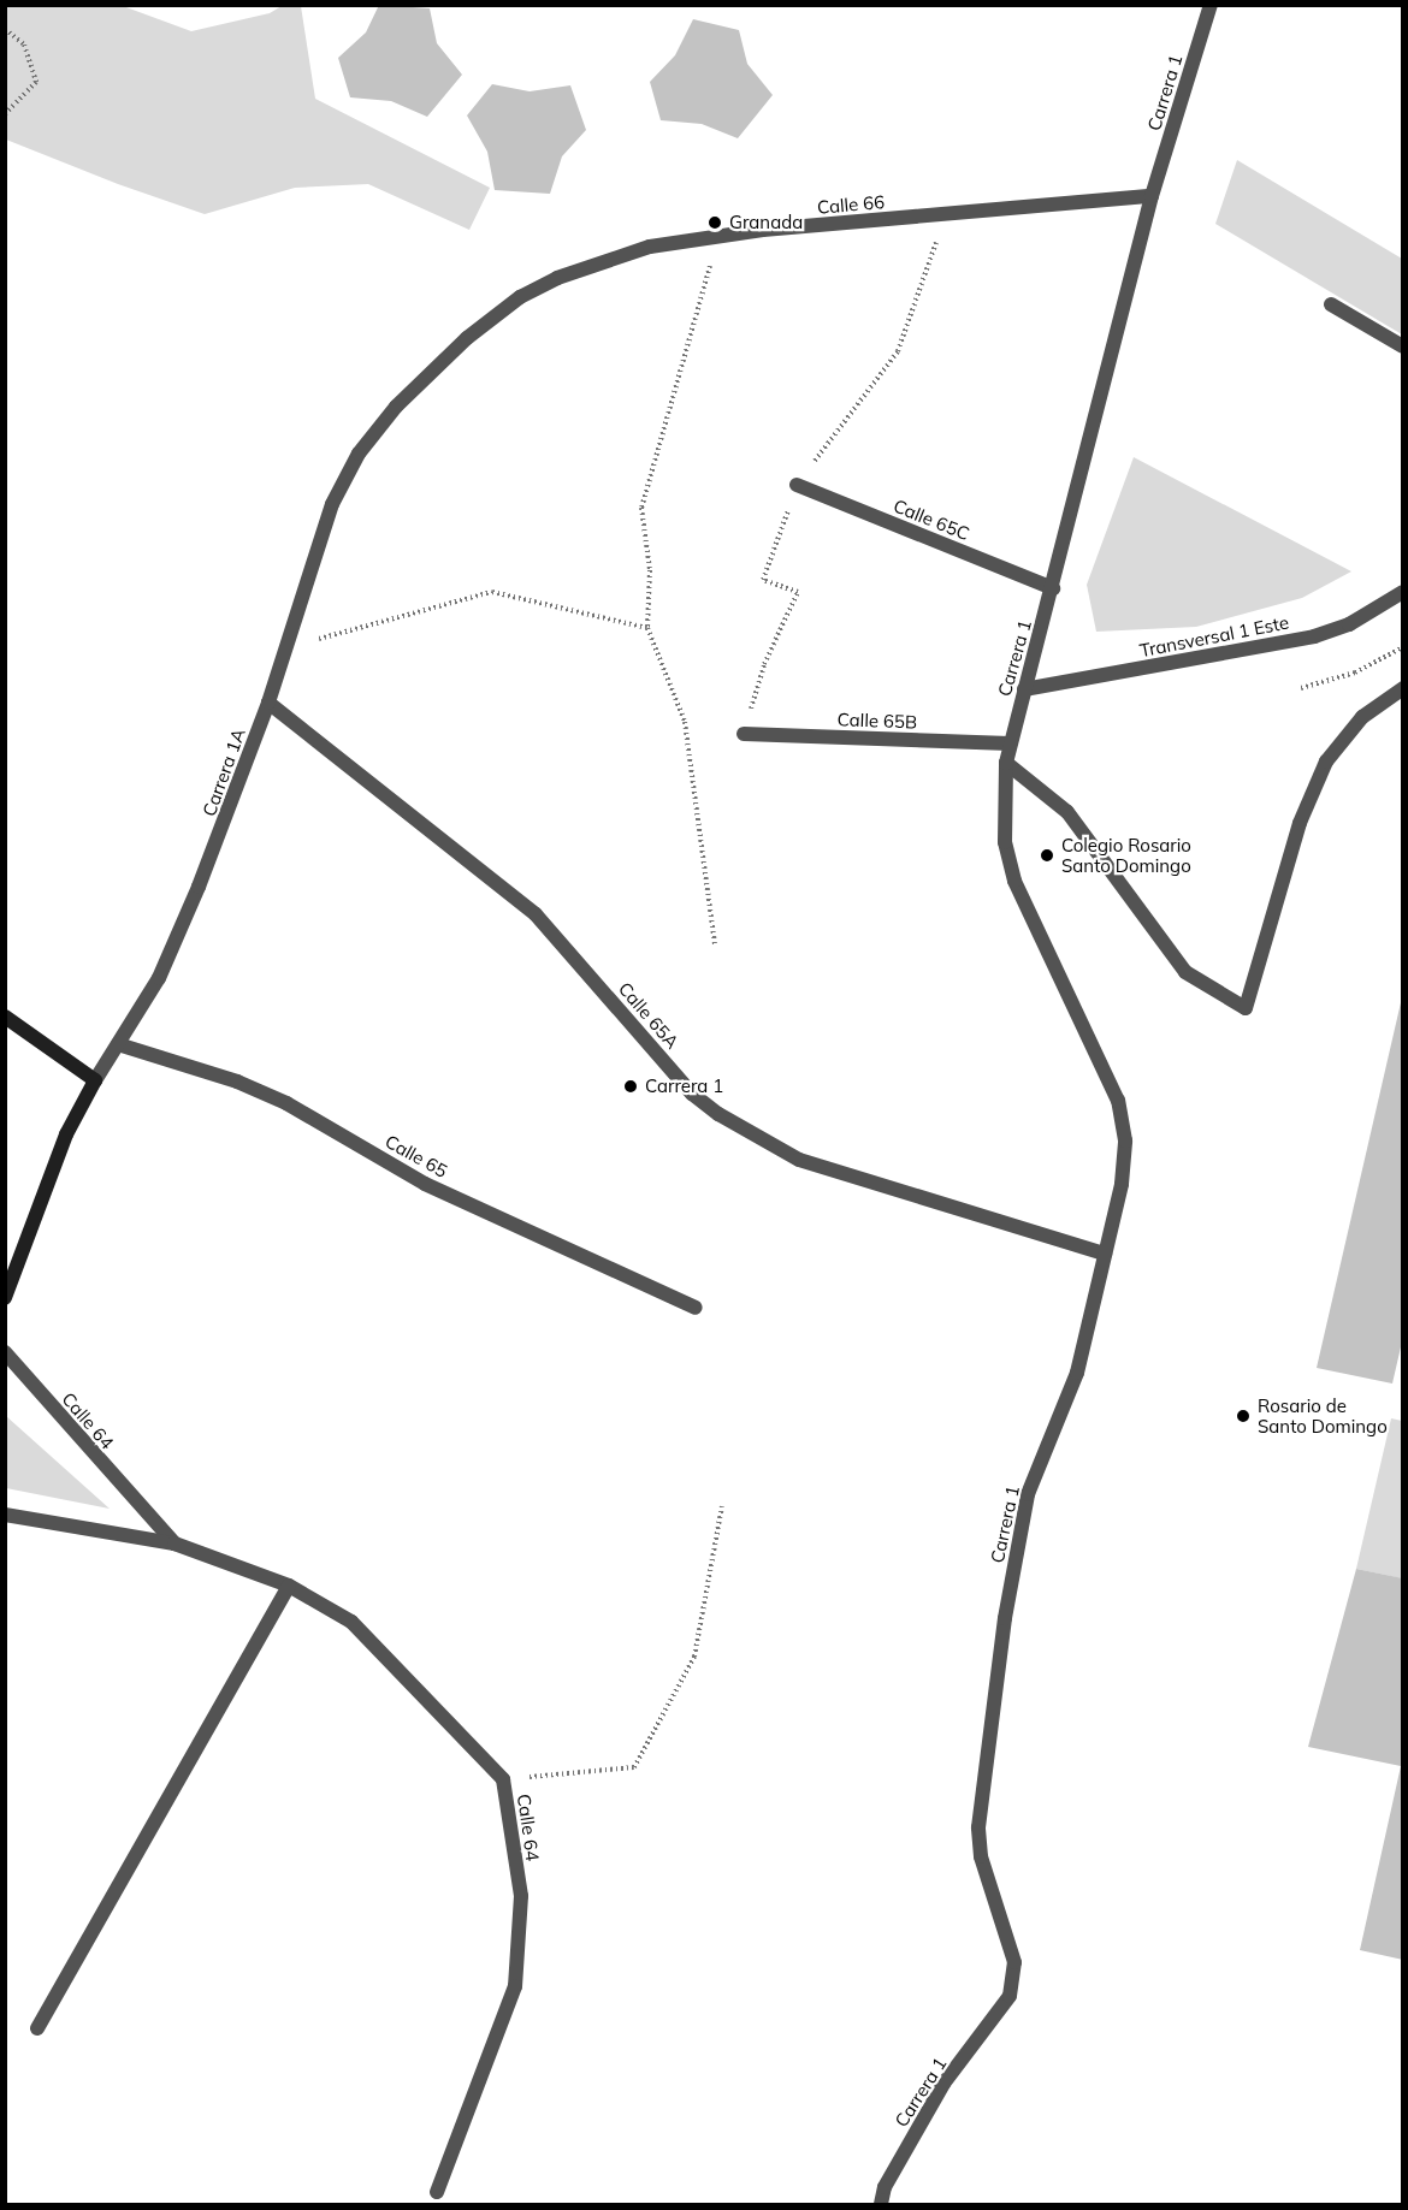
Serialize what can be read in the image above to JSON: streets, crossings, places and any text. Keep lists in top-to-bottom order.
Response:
{
  "streets": {
    "street": [
      "Carrera 1",
      "Calle 66",
      "Calle 65C",
      "Transversal 1 Este",
      "Calle 65B",
      "Carrera 1A",
      "Calle 65A",
      "Calle 65",
      "Calle 64"
    ]
  },
  "crossings": [
    ["Carrera 1", "Calle 66"],
    ["Carrera 1", "Calle 65C"],
    ["Carrera 1", "Transversal 1 Este"],
    ["Carrera 1", "Calle 65B"],
    ["Carrera 1", "Calle 65A"],
    ["Calle 66", "Carrera 1A"],
    ["Carrera 1A", "Calle 65A"],
    ["Carrera 1A", "Calle 65"]
  ],
  "places": [
    "Granada",
    "Colegio Rosario Santo Domingo",
    "Carrera 1",
    "Rosario de Santo Domingo"
  ]
}
